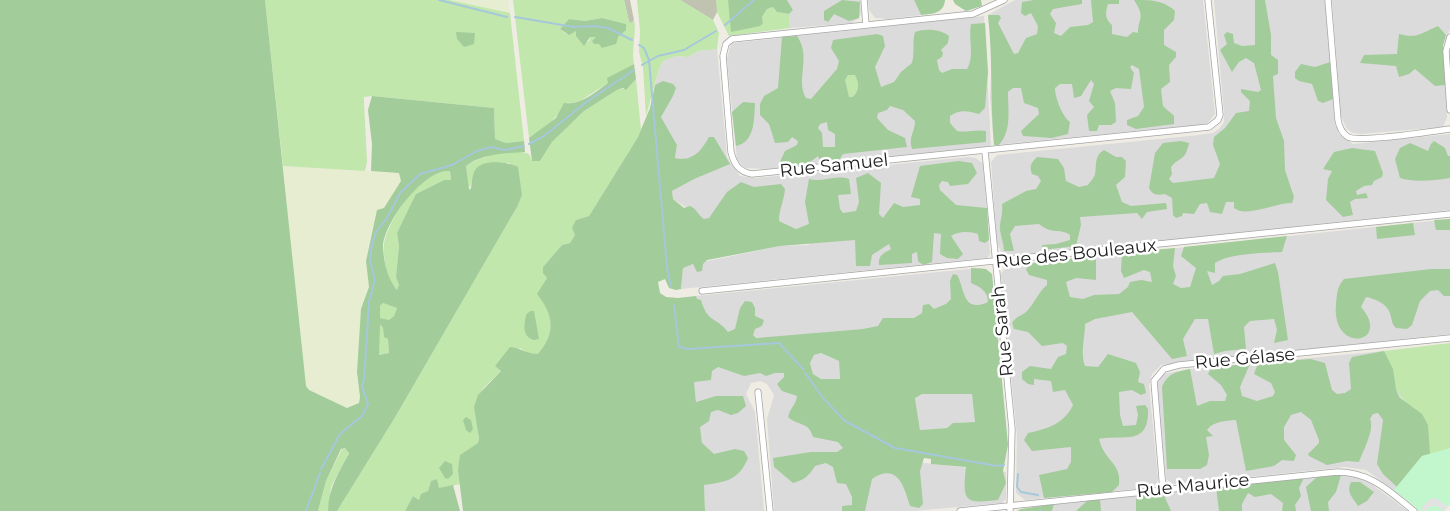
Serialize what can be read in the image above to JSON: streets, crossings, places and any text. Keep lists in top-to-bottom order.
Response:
{
  "streets": {
    "street": [
      "Rue Samuel",
      "Rue des Bouleaux",
      "Rue Sarah",
      "Rue Gélase",
      "Rue Maurice"
    ]
  },
  "crossings": [
    ["Rue Samuel", "Rue Sarah"],
    ["Rue des Bouleaux", "Rue Sarah"],
    ["Rue Sarah", "Rue Maurice"],
    ["Rue Gélase", "Rue Maurice"]
  ]
}
